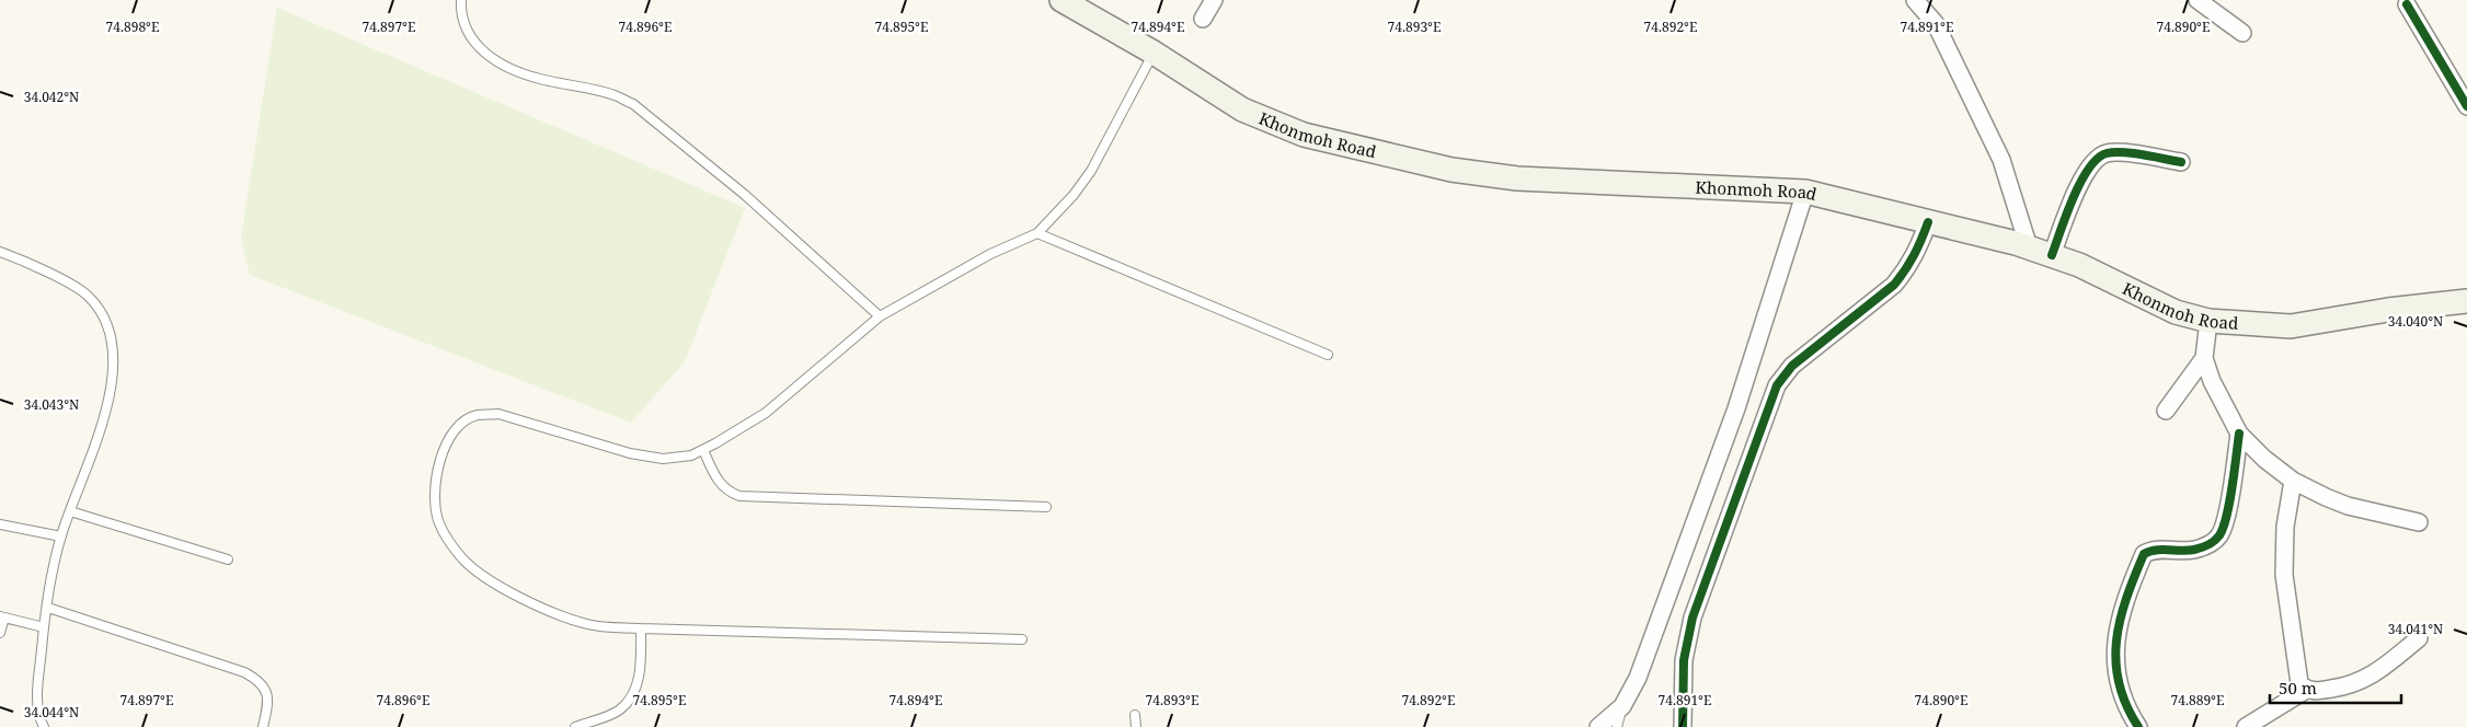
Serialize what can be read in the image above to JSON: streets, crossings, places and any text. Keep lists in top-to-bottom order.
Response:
{
  "streets": {
    "main road": ["Khonmoh Road"]
  },
  "scale_bar": "50 m",
  "coordinates": [
    "74.898°E",
    "74.897°E",
    "74.896°E",
    "74.895°E",
    "74.894°E",
    "74.893°E",
    "74.892°E",
    "74.891°E",
    "74.890°E",
    "34.042°N",
    "34.040°N",
    "34.043°N",
    "34.041°N",
    "74.889°E",
    "34.044°N"
  ]
}
